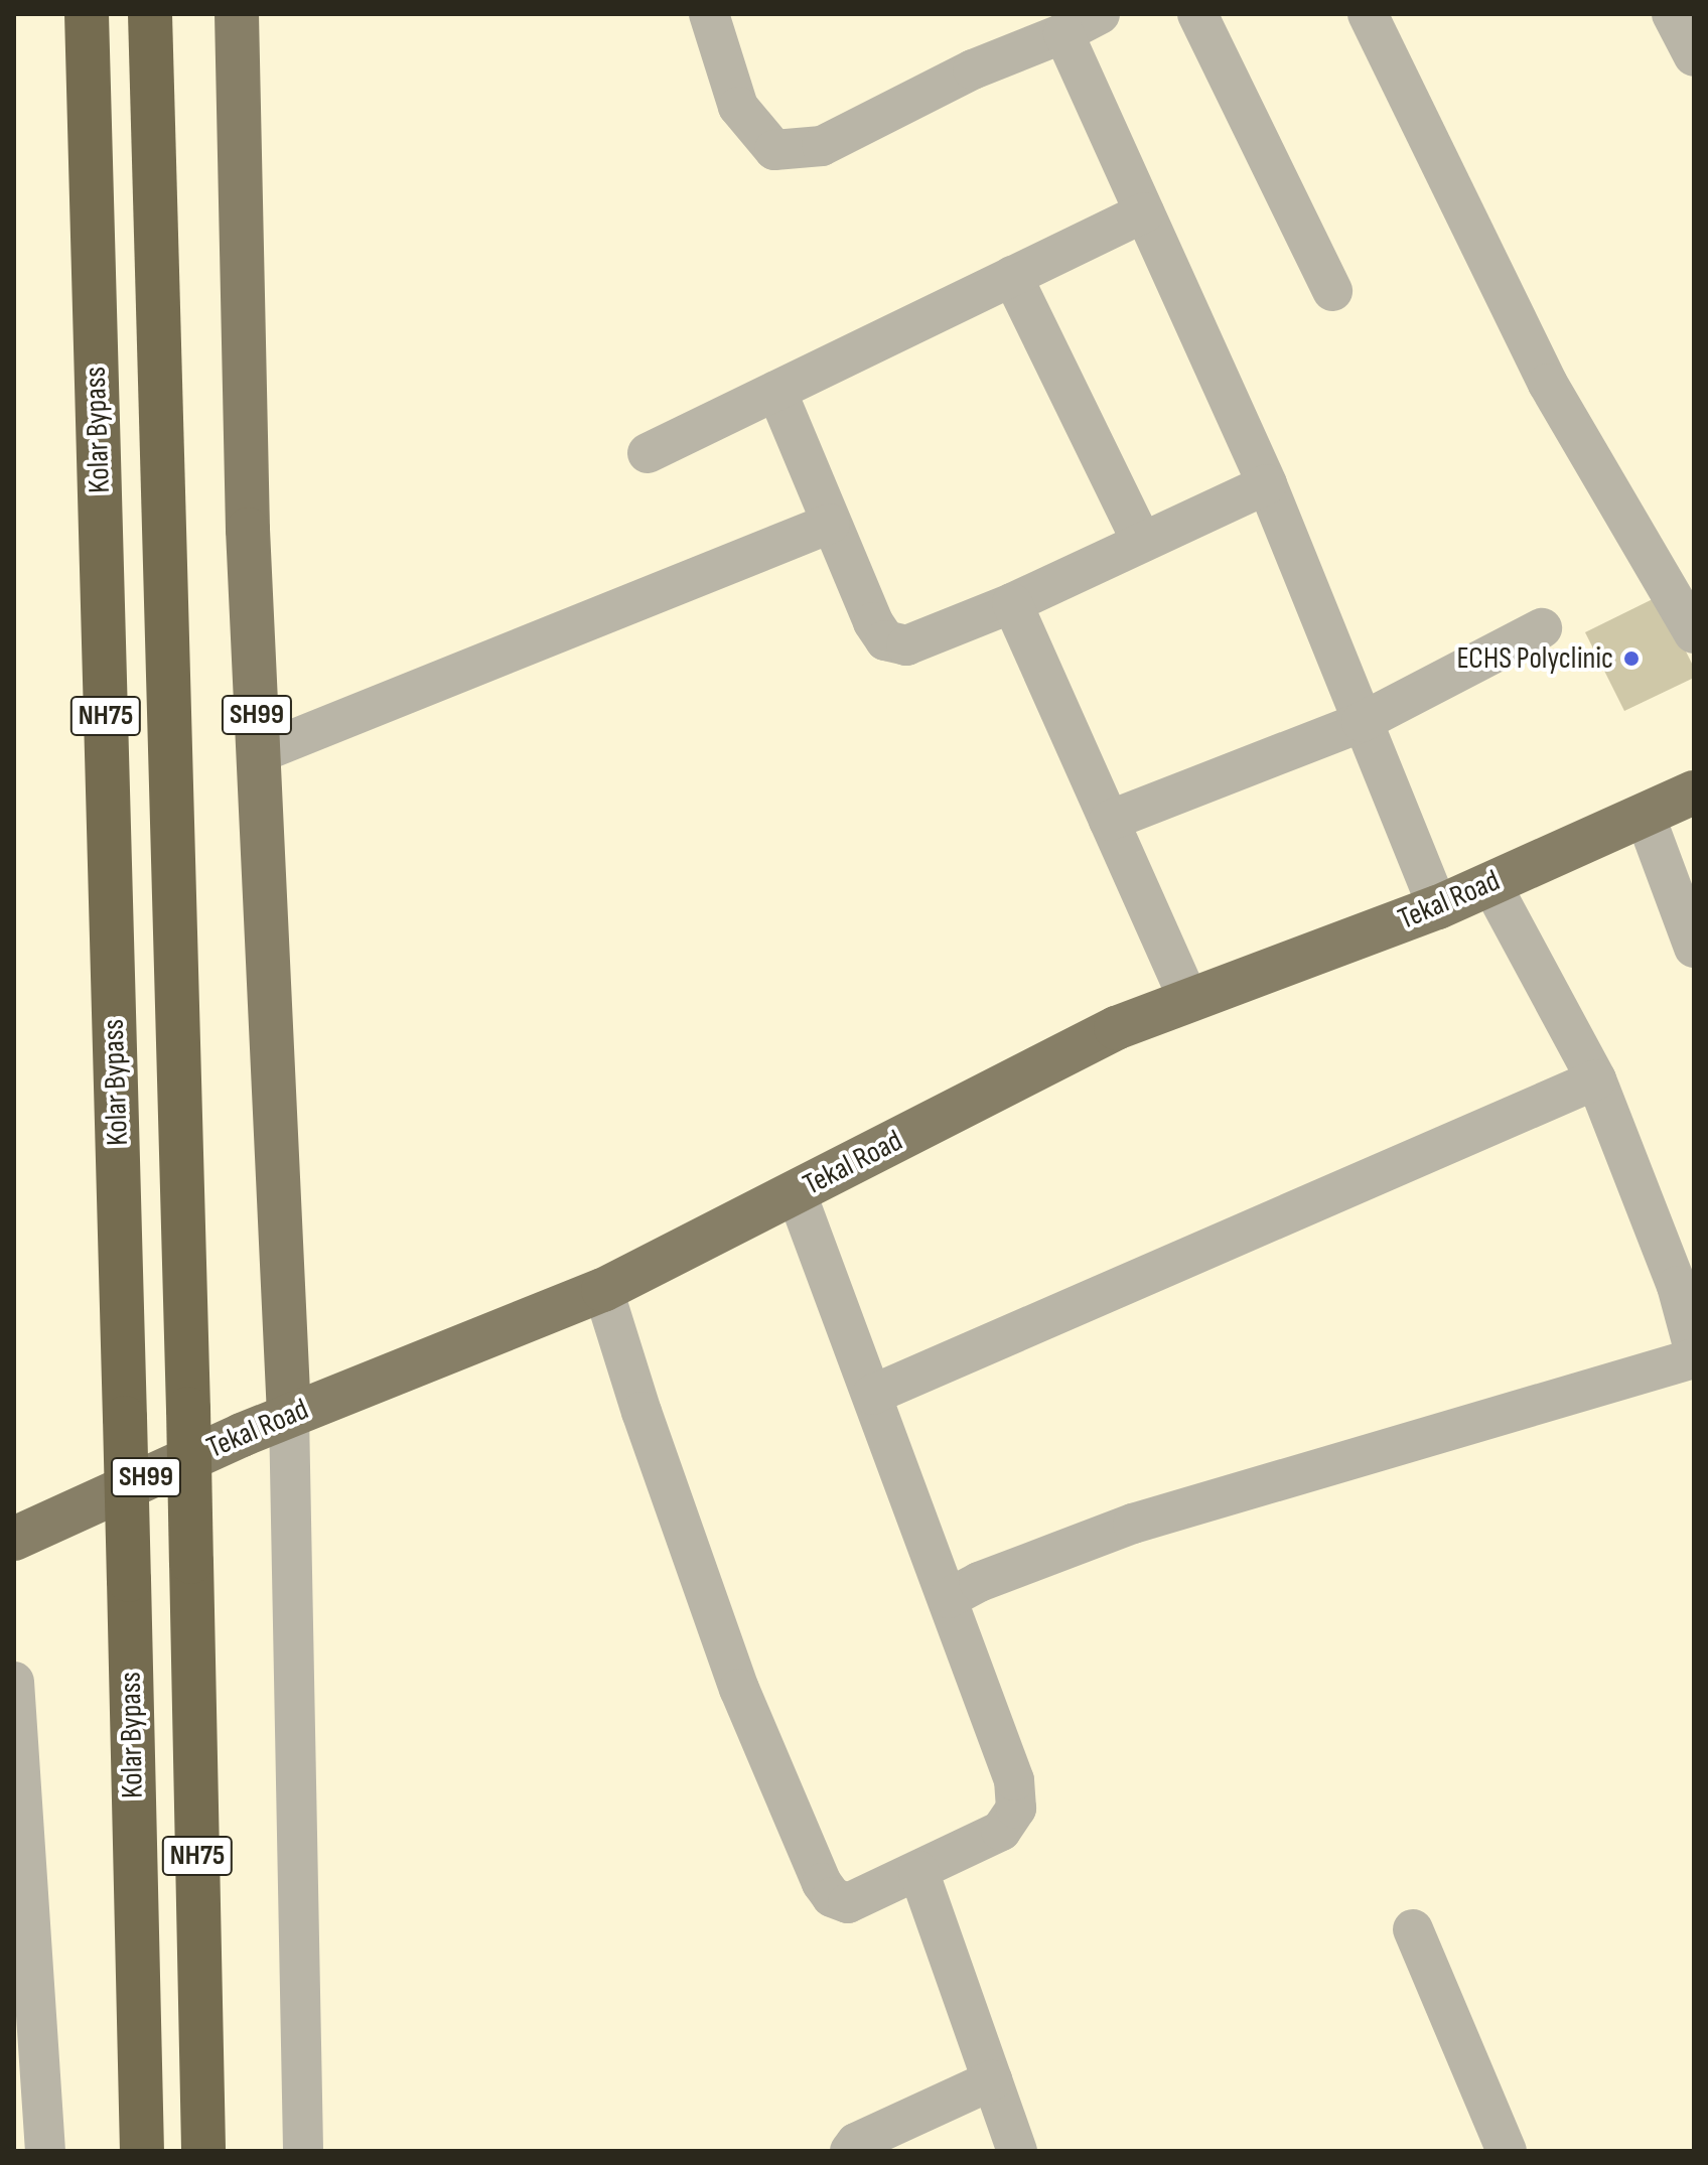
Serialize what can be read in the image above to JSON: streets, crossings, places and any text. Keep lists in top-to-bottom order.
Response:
{
  "streets": {
    "highway": ["Kolar Bypass", "NH75"],
    "main road": ["SH99", "Tekal Road"]
  },
  "crossings": [
    ["SH99", "Tekal Road"]
  ],
  "places": ["ECHS Polyclinic"]
}
